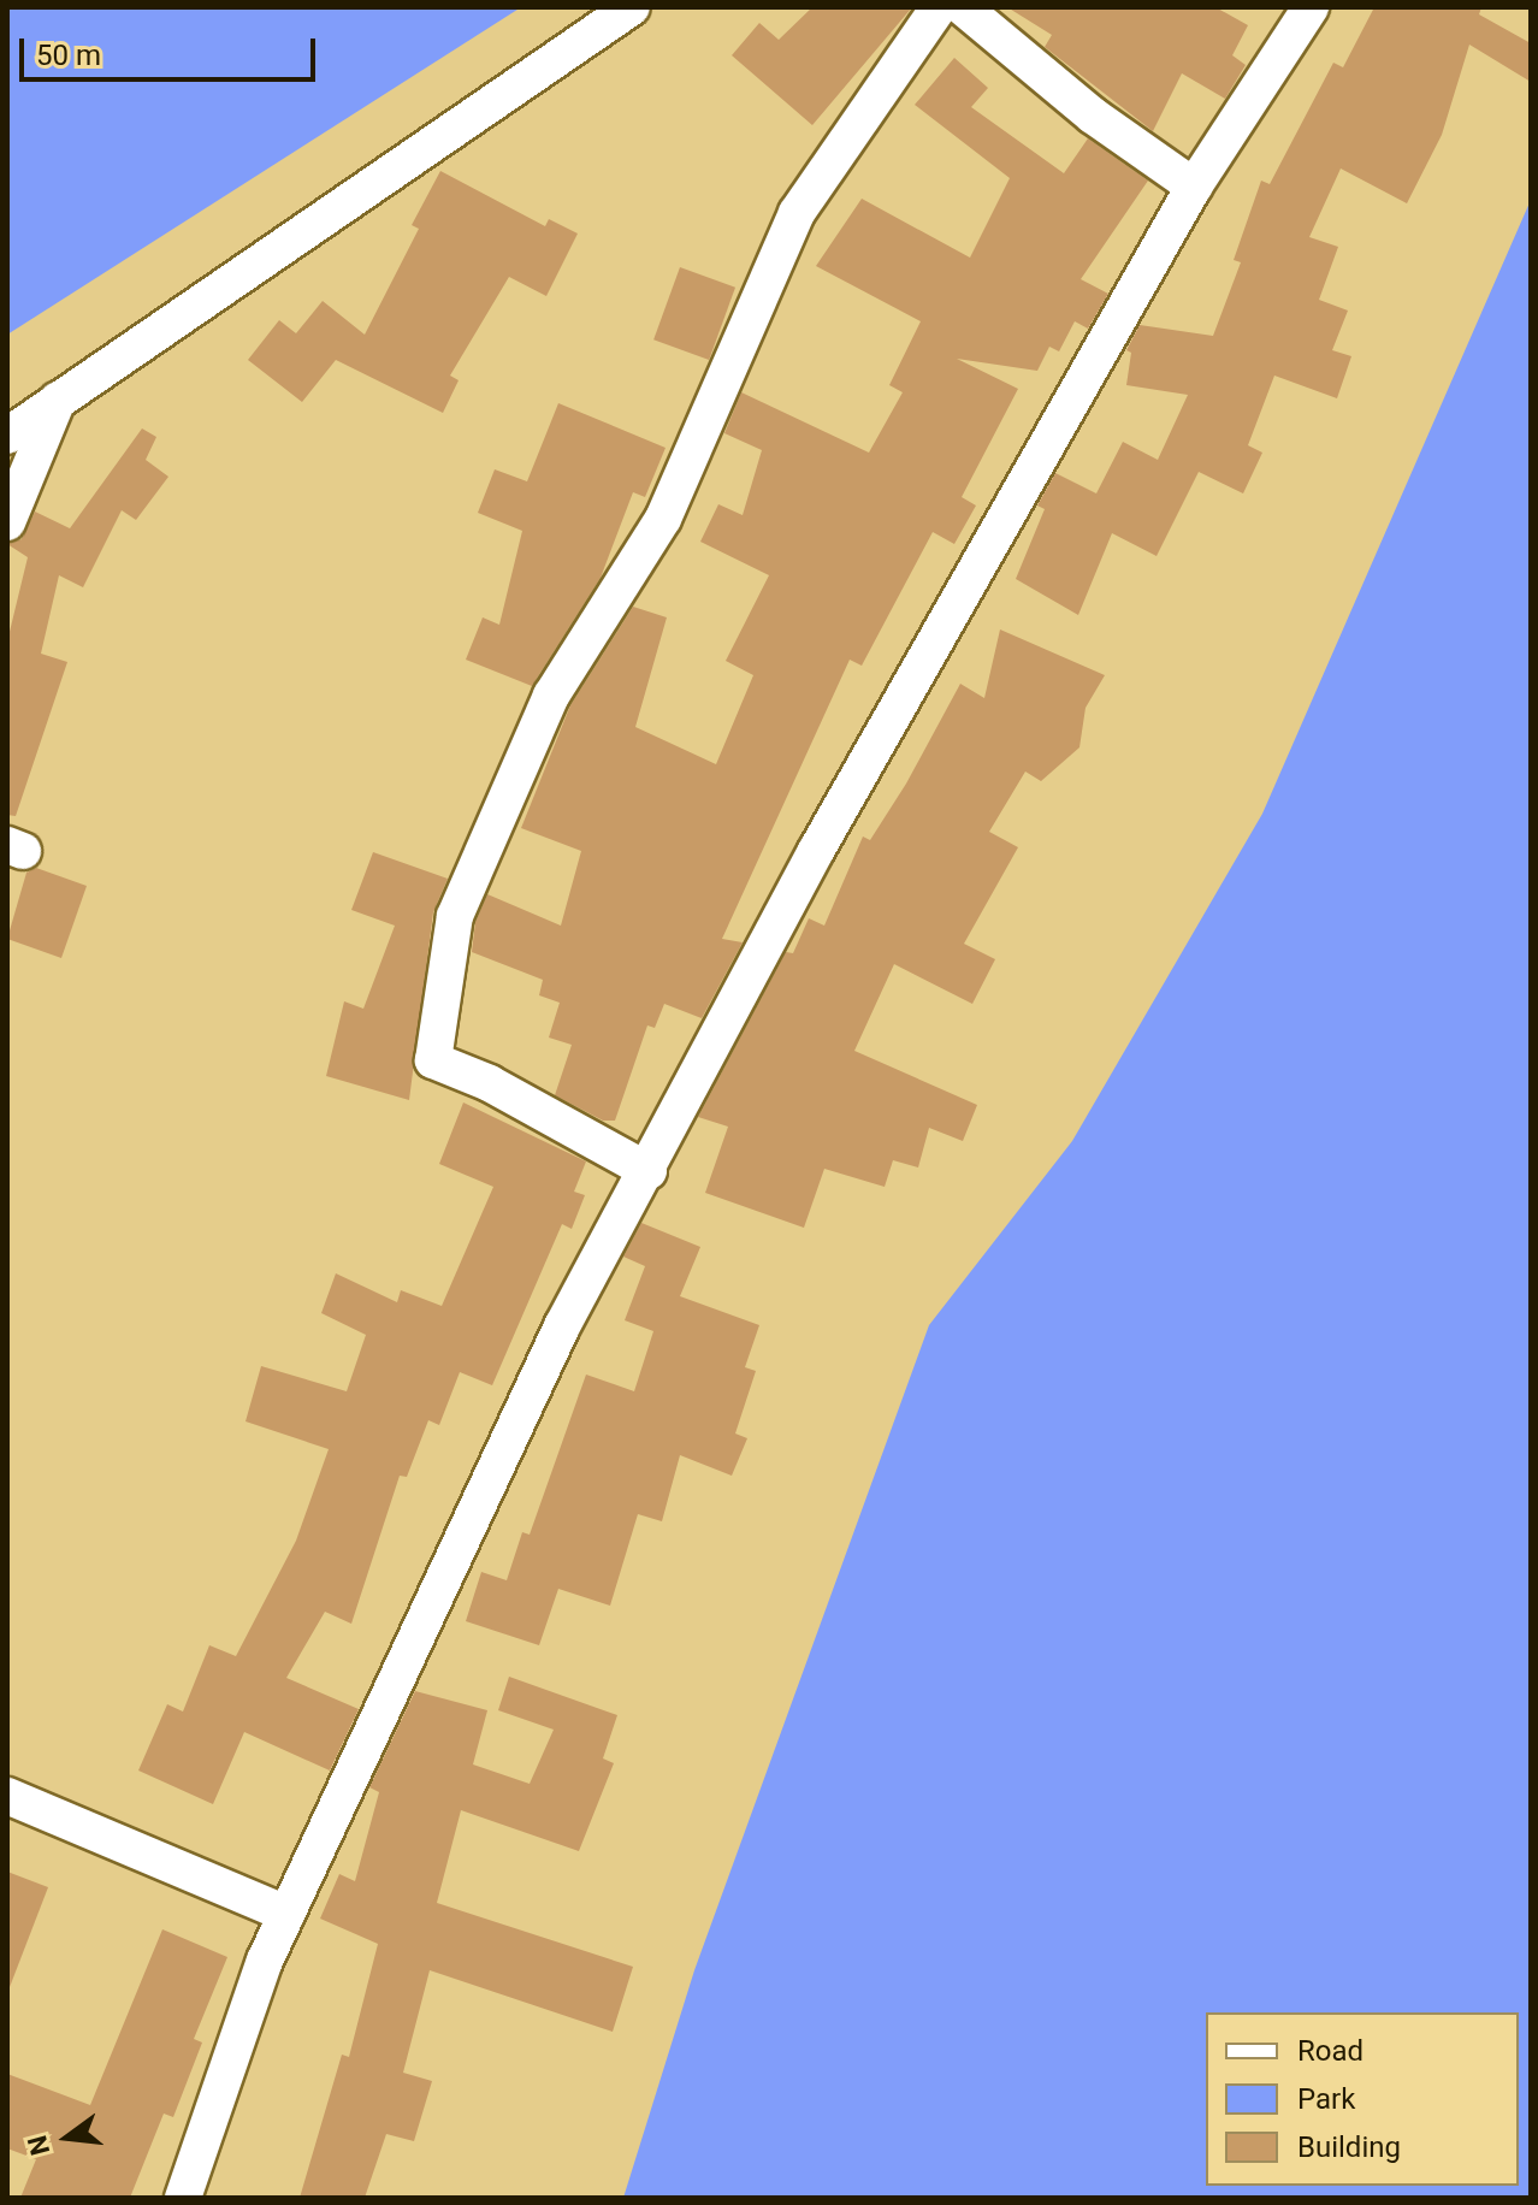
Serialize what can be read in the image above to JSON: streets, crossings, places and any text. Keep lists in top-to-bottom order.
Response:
{
  "legend": ["Road", "Park", "Building"],
  "scale_bar": "50 m",
  "north": "left"
}
